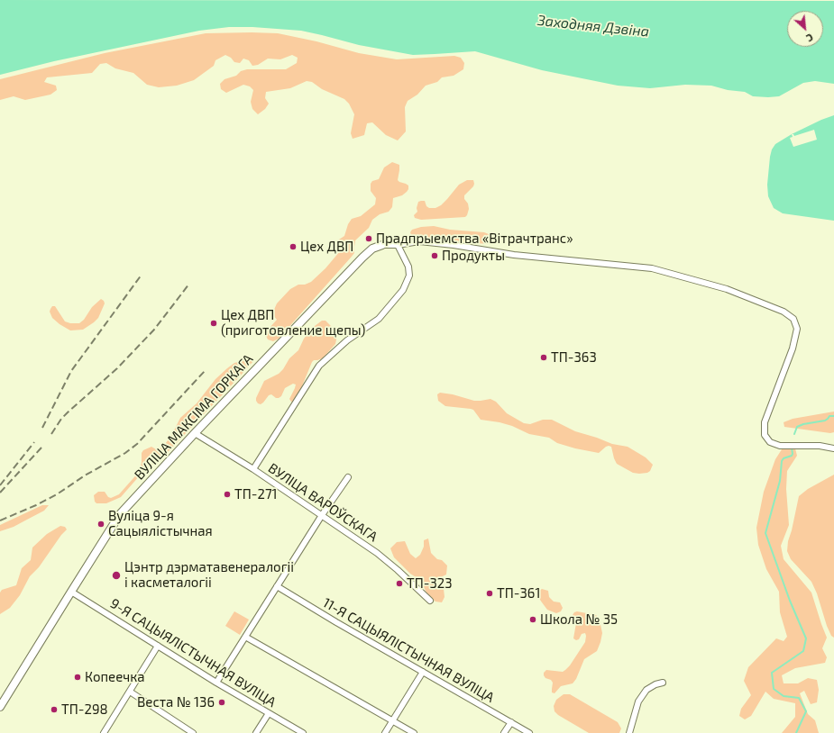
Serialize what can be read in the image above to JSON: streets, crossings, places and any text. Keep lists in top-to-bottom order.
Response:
{
  "streets": {
    "main road": ["ВУЛІЦА МАКСІМА ГОРКАГА"],
    "street": ["ВУЛІЦА ВАРОЎСКАГА", "11-Я САЦЫЯЛІСТЫЧНАЯ ВУЛІЦА", "9-Я САЦЫЯЛІСТЫЧНАЯ ВУЛІЦА"]
  },
  "crossings": [
    ["ВУЛІЦА МАКСІМА ГОРКАГА", "ВУЛІЦА ВАРОЎСКАГА"],
    ["ВУЛІЦА МАКСІМА ГОРКАГА", "9-Я САЦЫЯЛІСТЫЧНАЯ ВУЛІЦА"]
  ],
  "water": ["Заходняя Дзвіна"],
  "places": [
    "Прадпрыемства «Вітрачтранс»",
    "Цех ДВП",
    "Продукты",
    "Цех ДВП (приготовление щепы)",
    "ТП-363",
    "ТП-271",
    "Вуліца 9-я Сацыялістычная",
    "Цэнтр дэрматавенералогіі і касметалогіі",
    "ТП-323",
    "ТП-361",
    "Школа № 35",
    "Копеечка",
    "Веста № 136",
    "ТП-298"
  ],
  "north": "bottom right"
}
